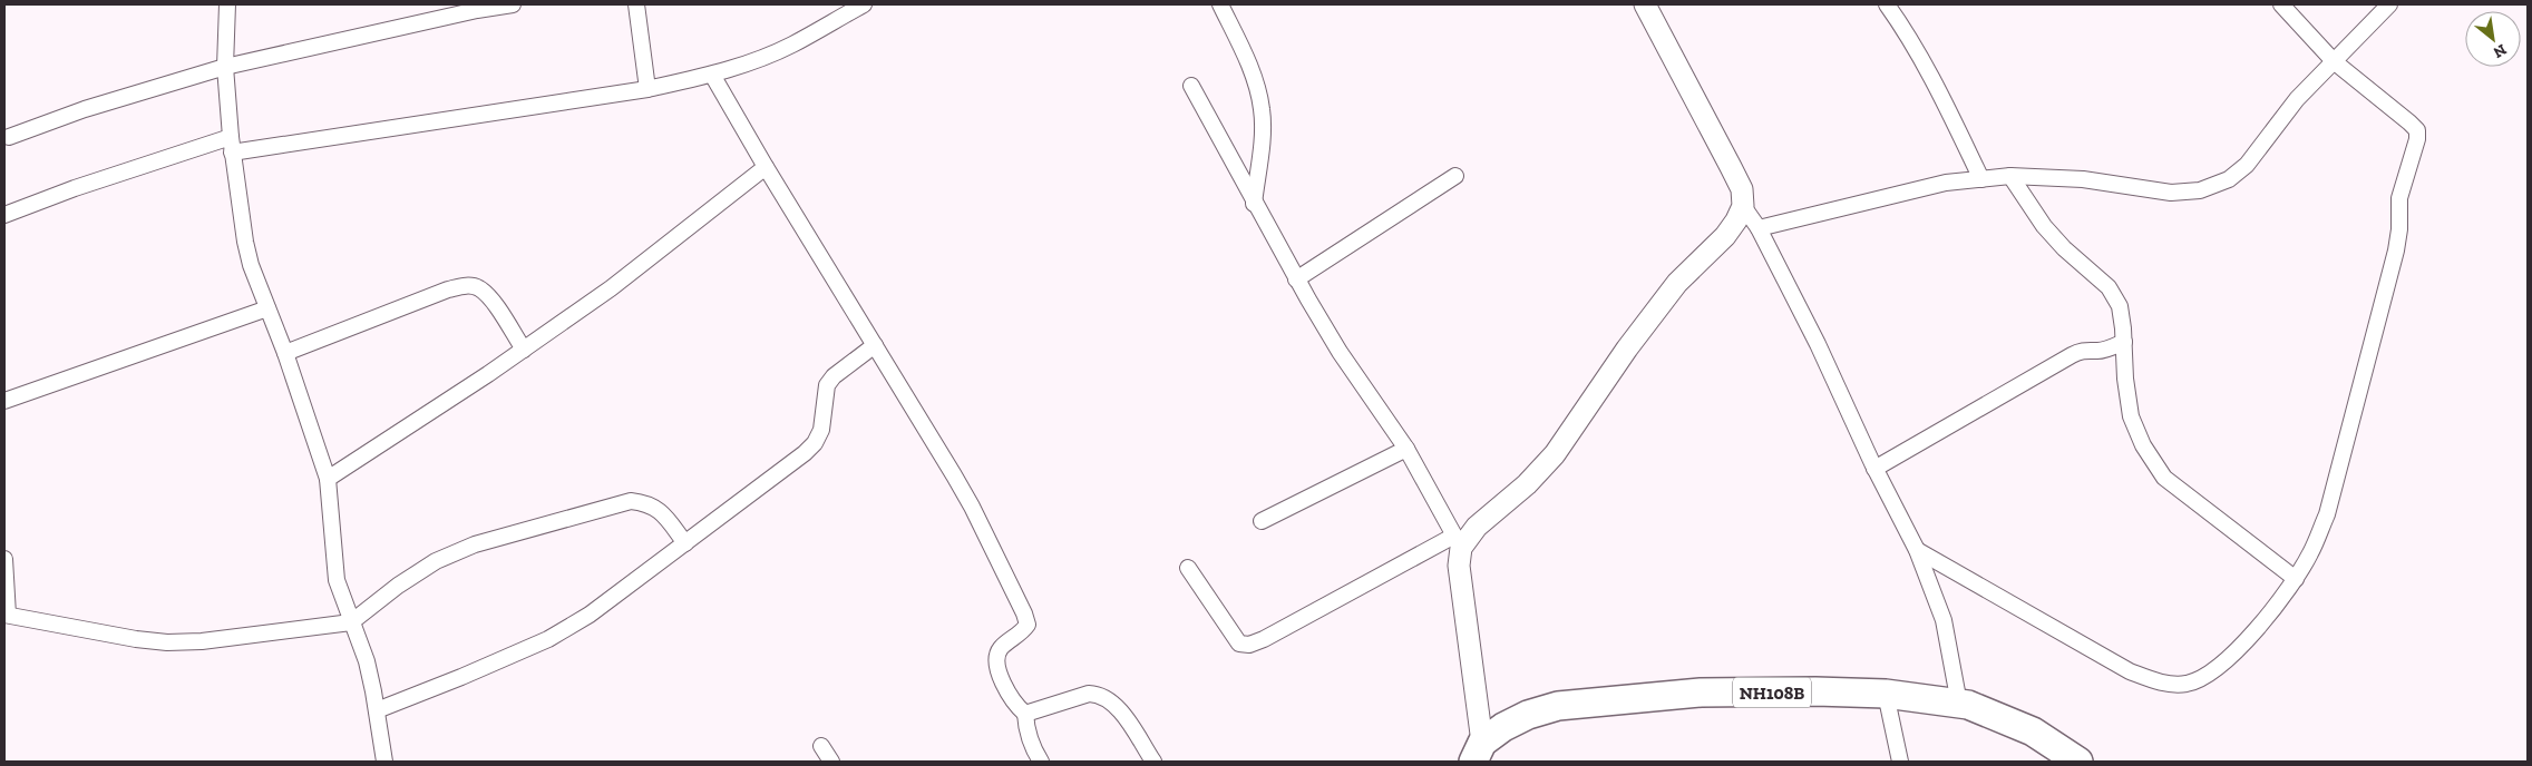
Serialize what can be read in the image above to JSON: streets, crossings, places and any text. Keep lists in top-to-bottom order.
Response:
{
  "streets": {
    "highway": ["NH108B"]
  },
  "north": "bottom right"
}
